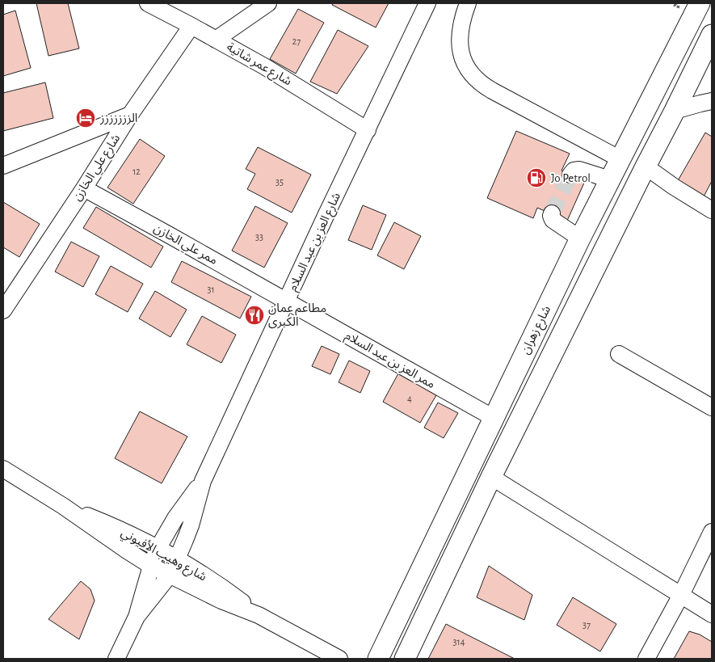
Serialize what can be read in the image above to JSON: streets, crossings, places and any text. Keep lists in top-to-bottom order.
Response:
{
  "streets": {
    "main road": ["شارع زهران"],
    "street": [
      "شارع عمر شاتية",
      "شارع علي الخازن",
      "شارع العز بن عبد السلام",
      "ممر علي الخازن",
      "ممر العز بن عبد السلام",
      "شارع وهيب الأفيوني"
    ]
  },
  "crossings": [
    ["شارع عمر شاتية", "شارع علي الخازن"],
    ["شارع عمر شاتية", "شارع العز بن عبد السلام"],
    ["شارع علي الخازن", "ممر علي الخازن"],
    ["شارع العز بن عبد السلام", "ممر علي الخازن"],
    ["شارع العز بن عبد السلام", "ممر العز بن عبد السلام"],
    ["شارع العز بن عبد السلام", "شارع وهيب الأفيوني"],
    ["ممر علي الخازن", "ممر العز بن عبد السلام"],
    ["شارع زهران", "ممر العز بن عبد السلام"]
  ],
  "places": {
    "hotel": ["الززززززز"],
    "fuel station": ["Jo Petrol"],
    "restaurant": ["مطاعم عمان الكبرى"]
  },
  "house_numbers": [
    "27",
    "12",
    "35",
    "33",
    "31",
    "4",
    "37",
    "314"
  ]
}
